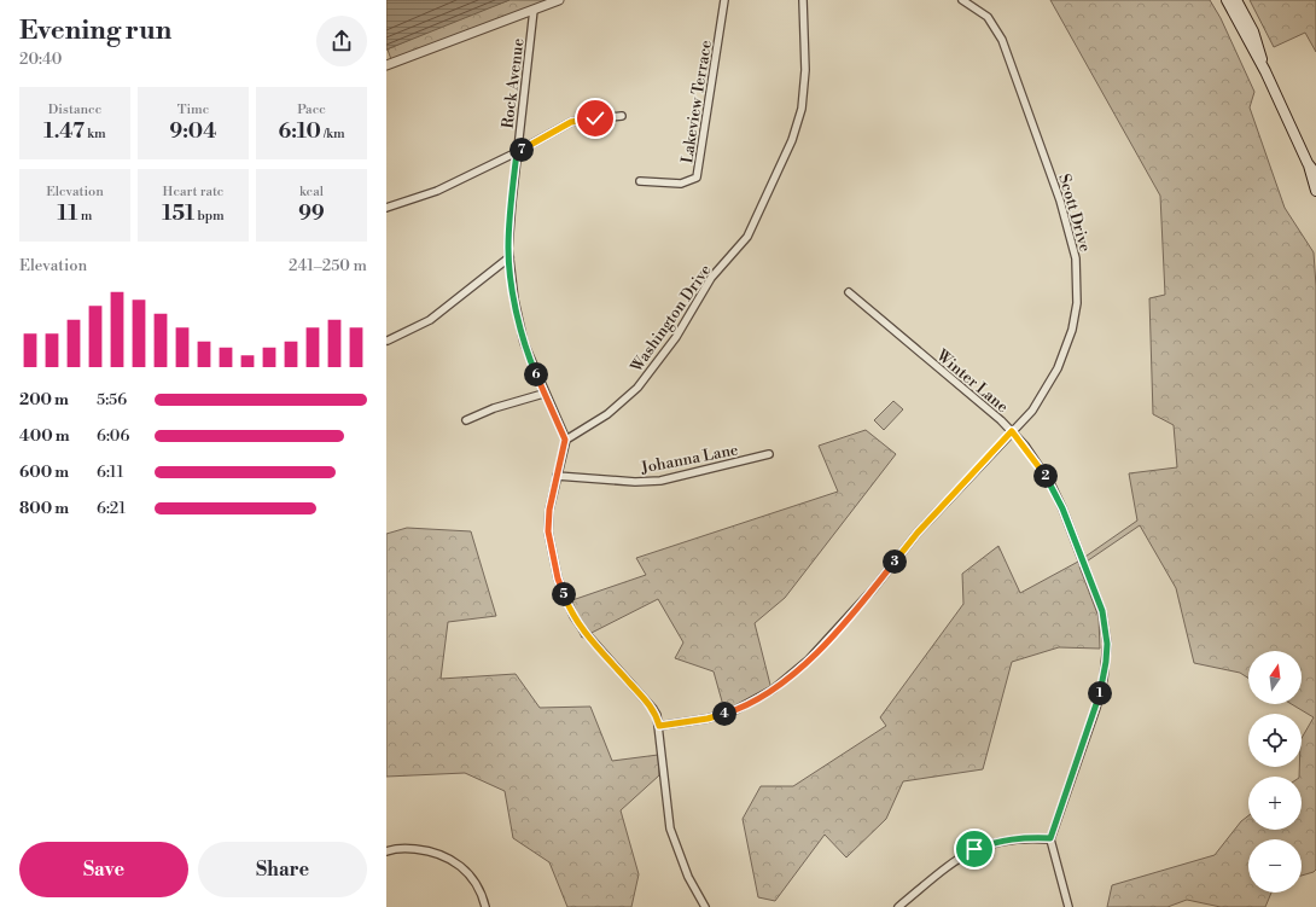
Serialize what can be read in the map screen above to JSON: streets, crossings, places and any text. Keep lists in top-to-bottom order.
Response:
{
  "streets": {
    "street": [
      "Rock Avenue",
      "Lakeview Terrace",
      "Scott Drive",
      "Washington Drive",
      "Winter Lane",
      "Johanna Lane"
    ]
  },
  "crossings": [
    ["Rock Avenue", "Washington Drive"],
    ["Scott Drive", "Winter Lane"]
  ],
  "north": "top",
  "page": {
    "heading": ["Evening run", "20:40"],
    "stats": [
      ["Distance", "1.47 km"],
      ["Time", "9:04"],
      ["Pace", "6:10 /km"],
      ["Elevation", "11 m"],
      ["Heart rate", "151 bpm"],
      ["kcal", "99"]
    ],
    "pins": [
      "7",
      "6",
      "2",
      "3",
      "5",
      "1",
      "4"
    ],
    "chart": ["Elevation", "241–250 m"],
    "list": [
      {
        "name": "200 m",
        "note": "5:56"
      },
      {
        "name": "400 m",
        "note": "6:06"
      },
      {
        "name": "600 m",
        "note": "6:11"
      },
      {
        "name": "800 m",
        "note": "6:21"
      }
    ],
    "map_buttons": ["+", "−"],
    "buttons": ["Save", "Share"]
  }
}
